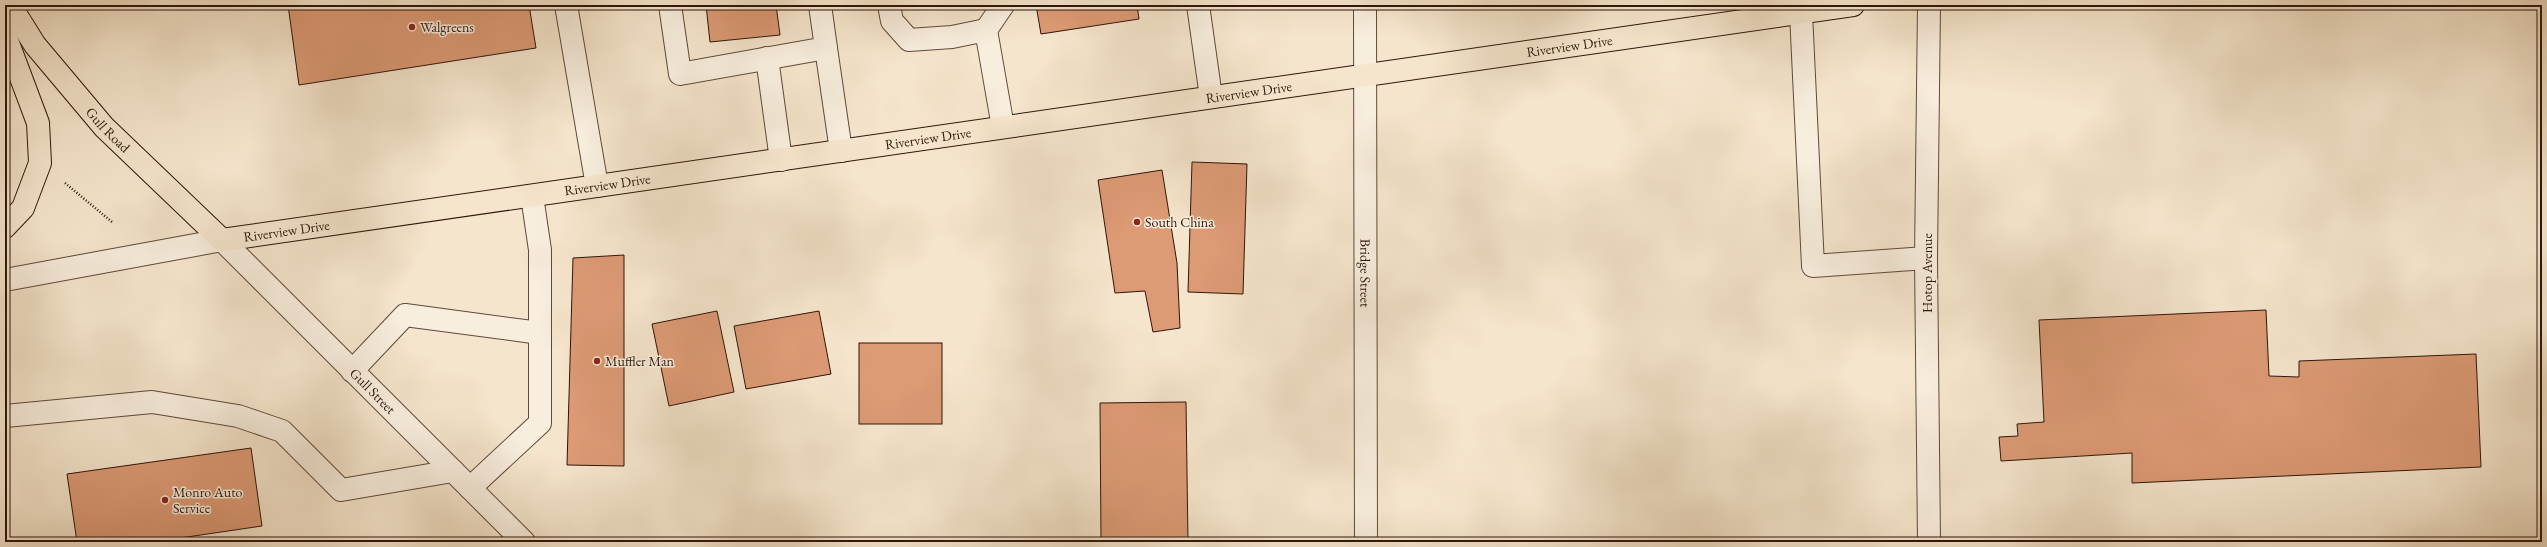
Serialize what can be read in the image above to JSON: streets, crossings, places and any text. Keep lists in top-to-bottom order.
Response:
{
  "streets": {
    "main road": ["Riverview Drive", "Gull Road"],
    "street": ["Bridge Street", "Hotop Avenue", "Gull Street"]
  },
  "crossings": [
    ["Riverview Drive", "Gull Road"],
    ["Riverview Drive", "Bridge Street"],
    ["Riverview Drive", "Gull Street"],
    ["Gull Road", "Gull Street"]
  ],
  "places": [
    "Walgreens",
    "South China",
    "Muffler Man",
    "Monro Auto Service"
  ]
}
